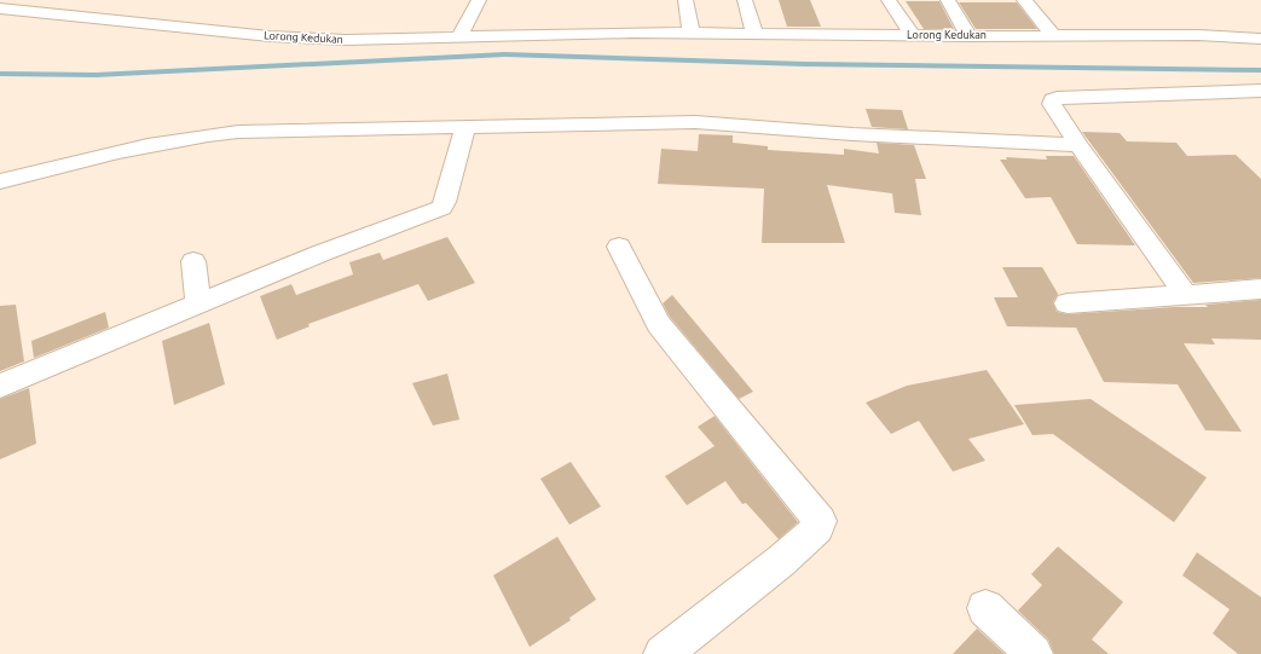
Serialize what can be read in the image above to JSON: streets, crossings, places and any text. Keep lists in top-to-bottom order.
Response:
{
  "streets": {
    "street": ["Lorong Kedukan"]
  }
}
